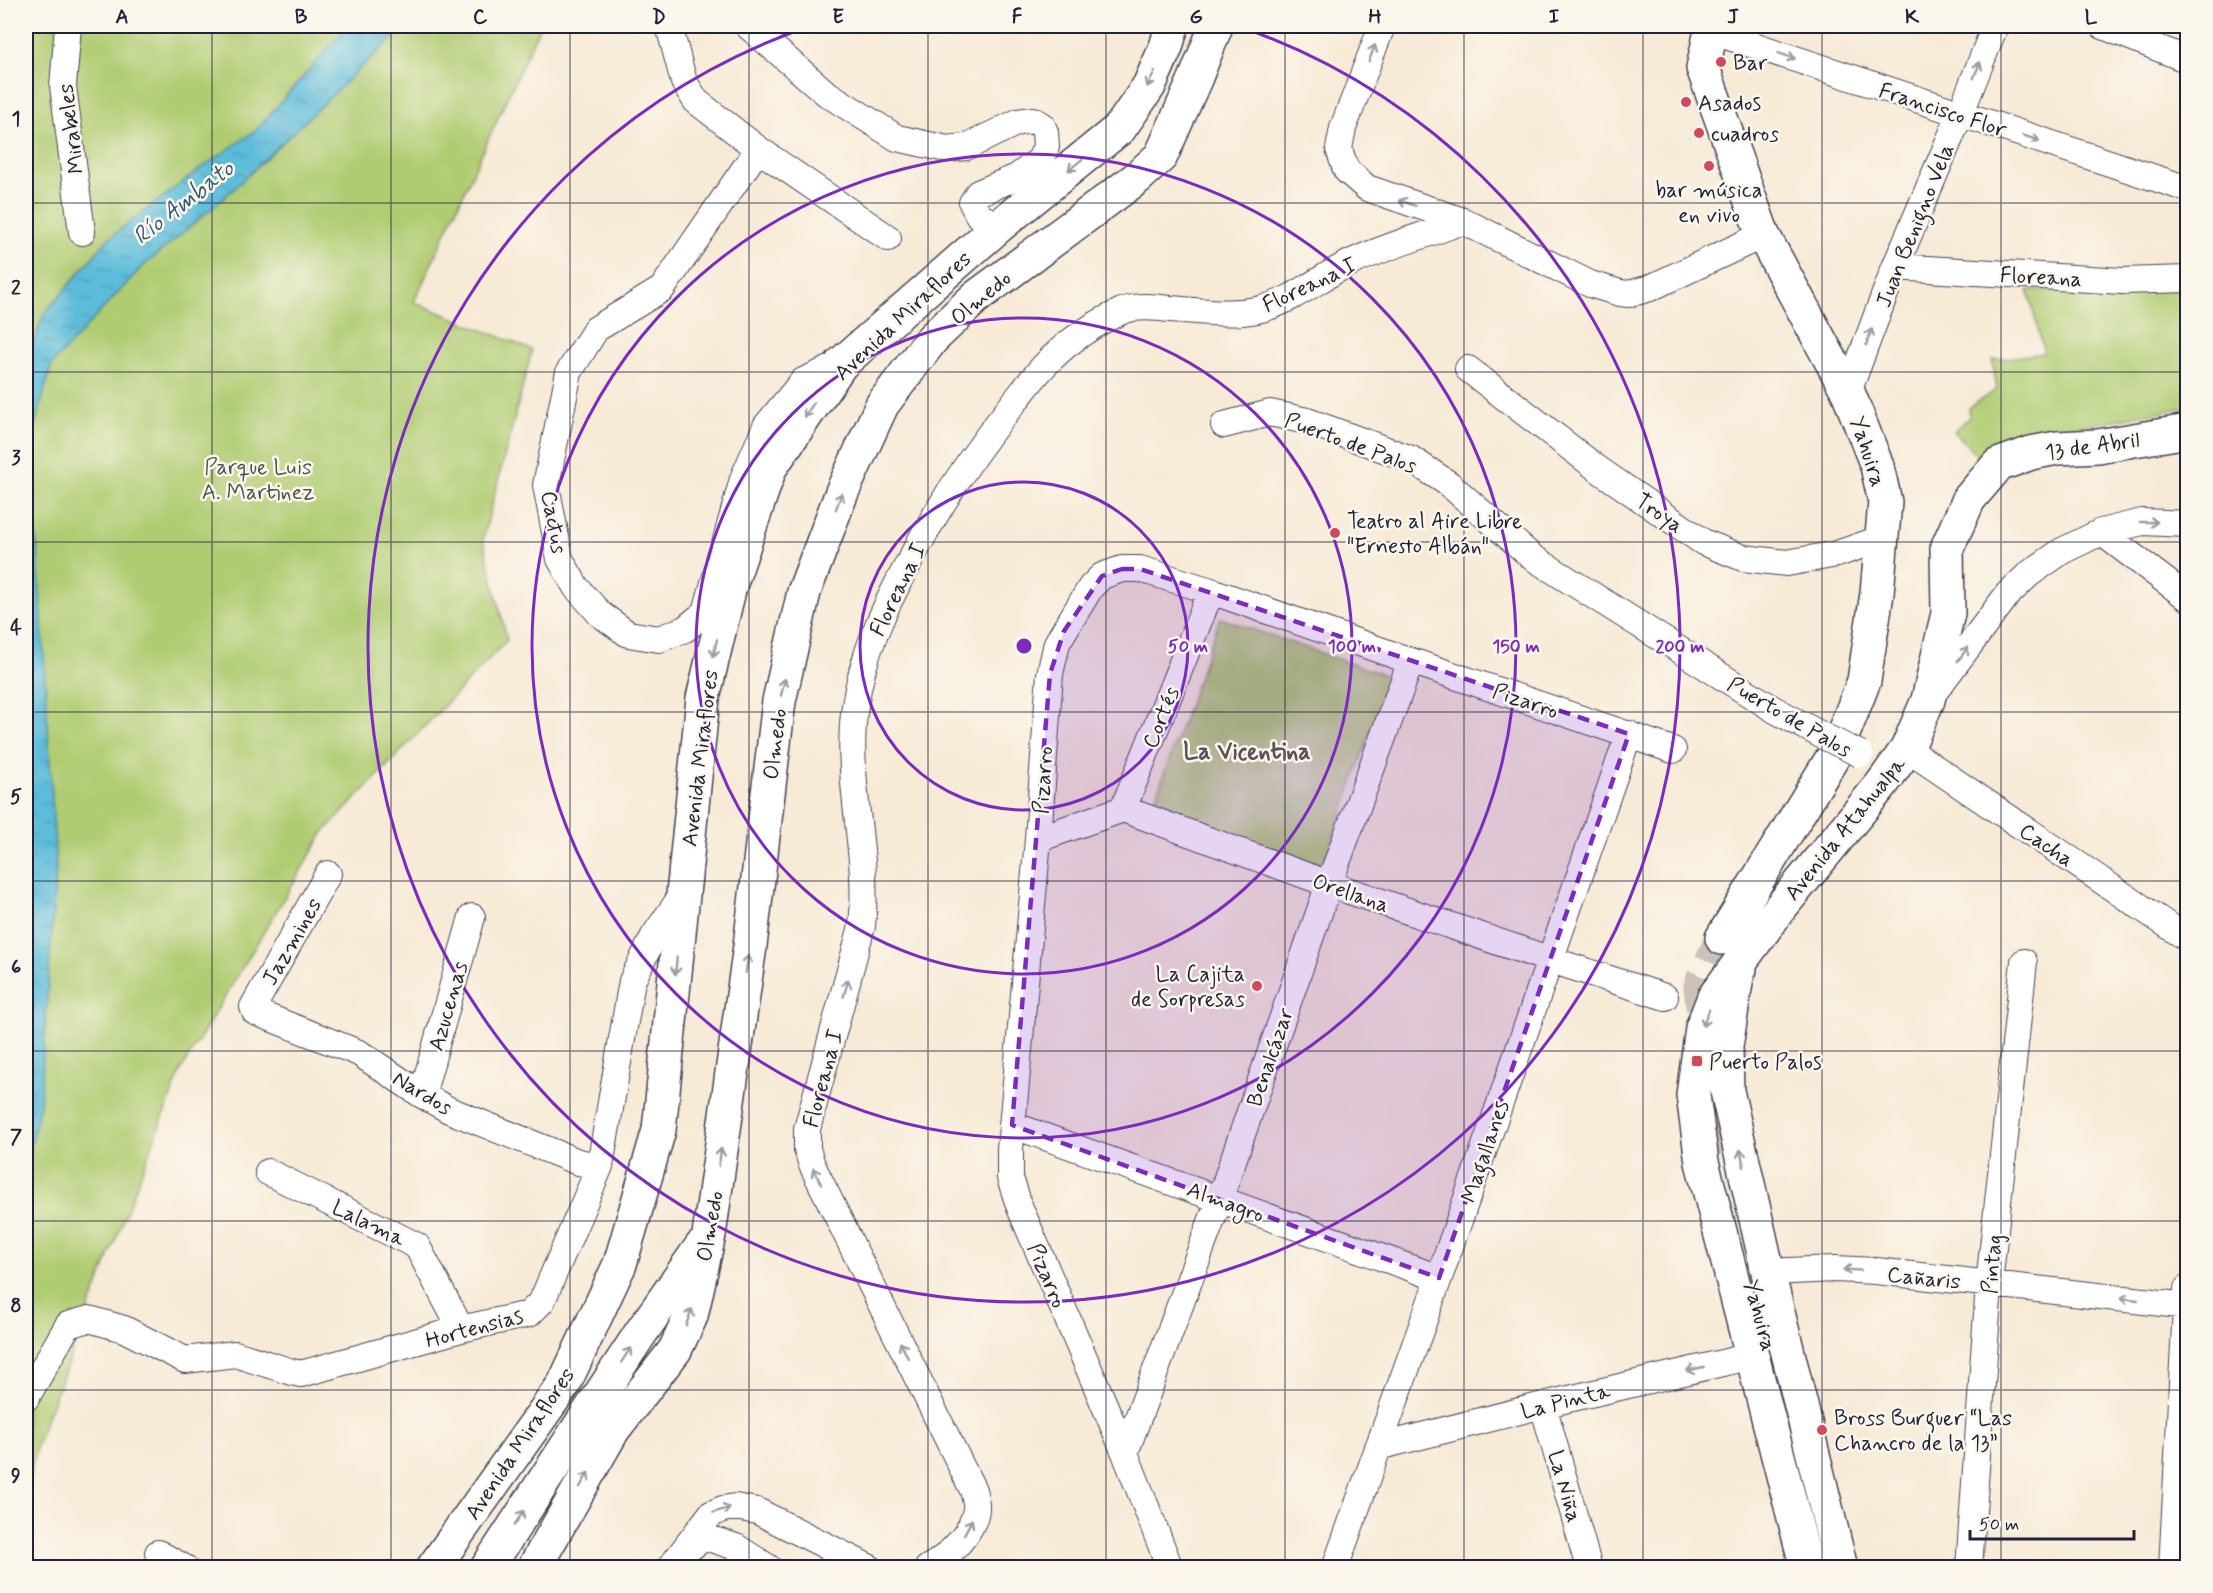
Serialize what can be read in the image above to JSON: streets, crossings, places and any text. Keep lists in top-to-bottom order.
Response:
{
  "streets": {
    "main road": [
      "Olmedo",
      "Avenida Miraflores",
      "13 de Abril",
      "Yahuira",
      "Avenida Atahualpa"
    ],
    "street": [
      "Francisco Flor",
      "Mirabeles",
      "Juan Benigno Vela",
      "Floreana",
      "Floreana I",
      "Puerto de Palos",
      "Troya",
      "Cactus",
      "Pizarro",
      "Cortés",
      "Cacha",
      "Orellana",
      "Jazmines",
      "Azucenas",
      "Benalcázar",
      "Nardos",
      "Magallanes",
      "Almagro",
      "Lalama",
      "Pintag",
      "Cañaris",
      "Hortensias",
      "La Pinta",
      "La Niña"
    ]
  },
  "crossings": [
    ["Francisco Flor", "Juan Benigno Vela"],
    ["Francisco Flor", "Yahuira"],
    ["Juan Benigno Vela", "Floreana"],
    ["Juan Benigno Vela", "Yahuira"],
    ["Avenida Miraflores", "Cactus"],
    ["Avenida Miraflores", "Hortensias"],
    ["Puerto de Palos", "Avenida Atahualpa"],
    ["13 de Abril", "Avenida Atahualpa"],
    ["Yahuira", "Troya"],
    ["Yahuira", "Avenida Atahualpa"],
    ["Pizarro", "Cortés"],
    ["Pizarro", "Benalcázar"],
    ["Pizarro", "Magallanes"],
    ["Pizarro", "Almagro"],
    ["Cortés", "Orellana"],
    ["Avenida Atahualpa", "Cacha"],
    ["Avenida Atahualpa", "Cañaris"],
    ["Avenida Atahualpa", "La Pinta"],
    ["Orellana", "Benalcázar"],
    ["Orellana", "Magallanes"],
    ["Jazmines", "Nardos"],
    ["Azucenas", "Nardos"],
    ["Benalcázar", "Almagro"],
    ["Nardos", "Hortensias"],
    ["Magallanes", "Almagro"],
    ["Magallanes", "La Pinta"],
    ["Lalama", "Hortensias"],
    ["Pintag", "Cañaris"],
    ["La Pinta", "La Niña"]
  ],
  "one_way": [
    "Francisco Flor",
    "Juan Benigno Vela",
    "Floreana I",
    "Olmedo",
    "Avenida Miraflores",
    "Cañaris",
    "La Pinta"
  ],
  "districts": ["La Vicentina"],
  "water": ["Río Ambato"],
  "parks": ["Parque Luis A. Martinez"],
  "places": {
    "other": [
      "Bar",
      "Asados",
      "cuadros",
      "bar música en vivo",
      "Teatro al Aire Libre \"Ernesto Albán\"",
      "La Cajita de Sorpresas",
      "Bross Burguer “Las Chancro de la 13”"
    ],
    "transit": ["Puerto Palos"]
  },
  "scale_bar": "50 m",
  "grid": {
    "columns": [
      "A",
      "B",
      "C",
      "D",
      "E",
      "F",
      "G",
      "H",
      "I",
      "J",
      "K",
      "L"
    ],
    "rows": [
      "1",
      "2",
      "3",
      "4",
      "5",
      "6",
      "7",
      "8",
      "9"
    ]
  },
  "rings": [
    "50 m",
    "100 m",
    "150 m",
    "200 m"
  ]
}
